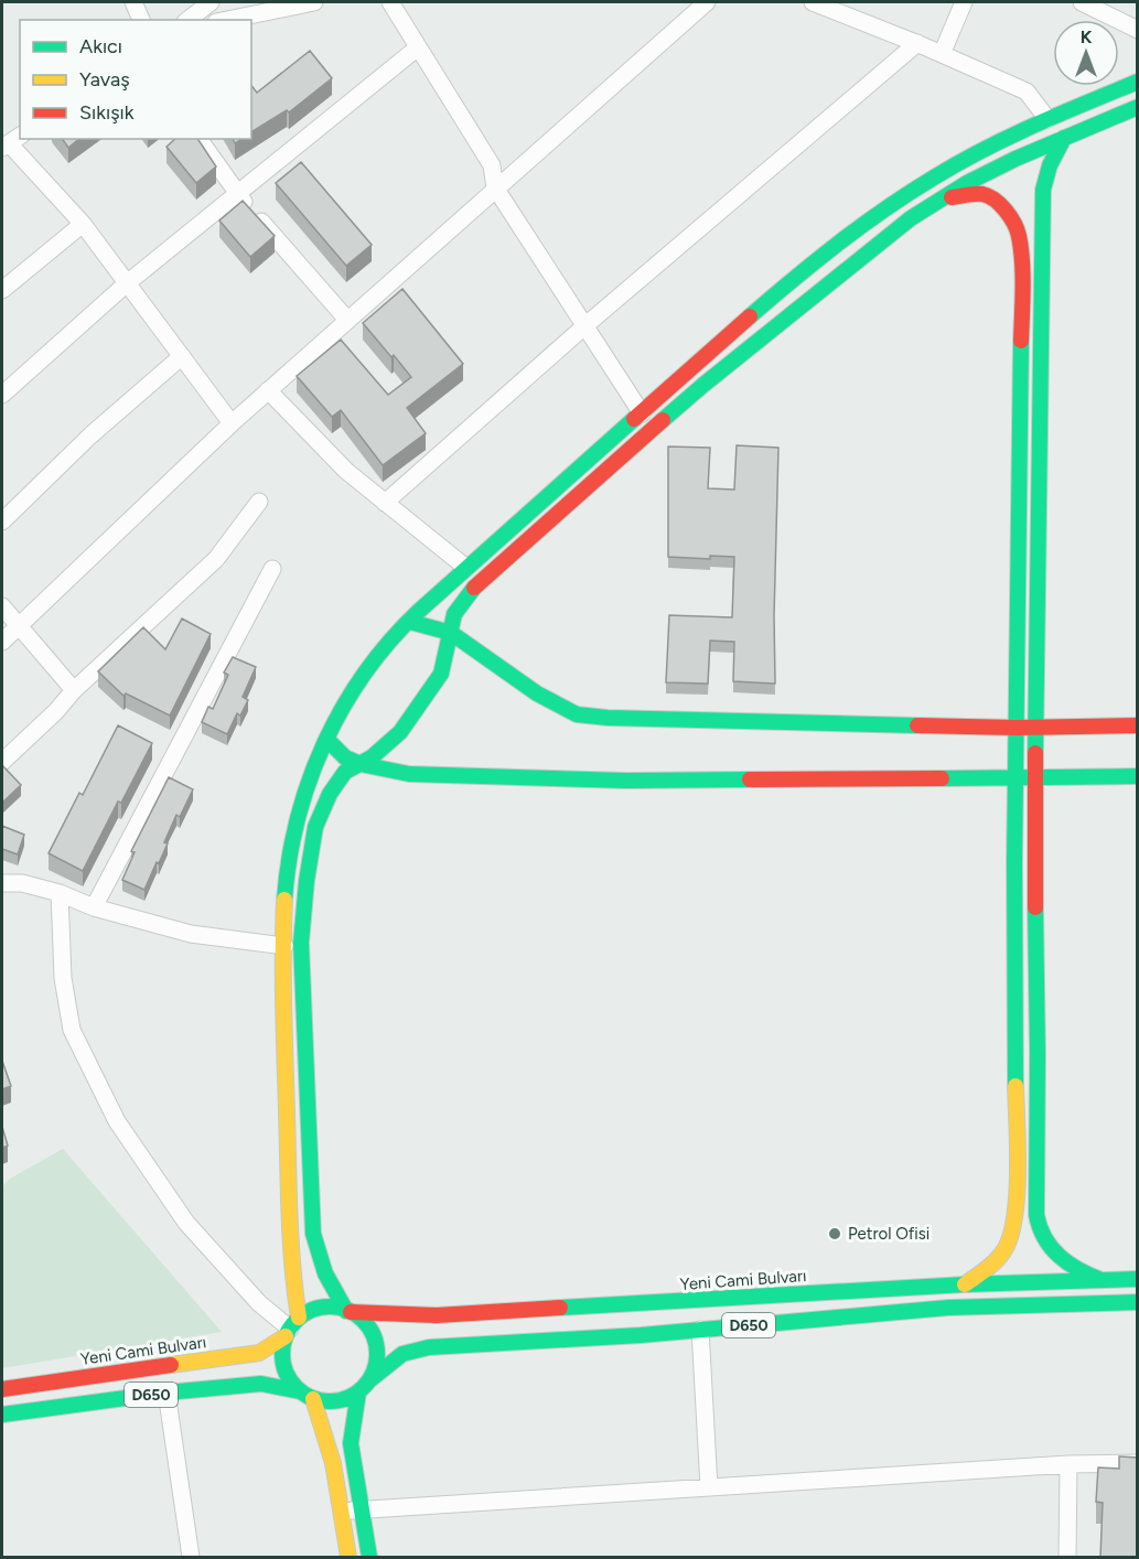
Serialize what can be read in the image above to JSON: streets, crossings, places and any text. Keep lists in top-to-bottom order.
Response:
{
  "streets": {
    "street": ["Yeni Cami Bulvarı", "D650"]
  },
  "crossings": [
    ["Yeni Cami Bulvarı", "D650"]
  ],
  "places": ["Petrol Ofisi"],
  "legend": ["Akıcı", "Yavaş", "Sıkışık"],
  "north": "top"
}
